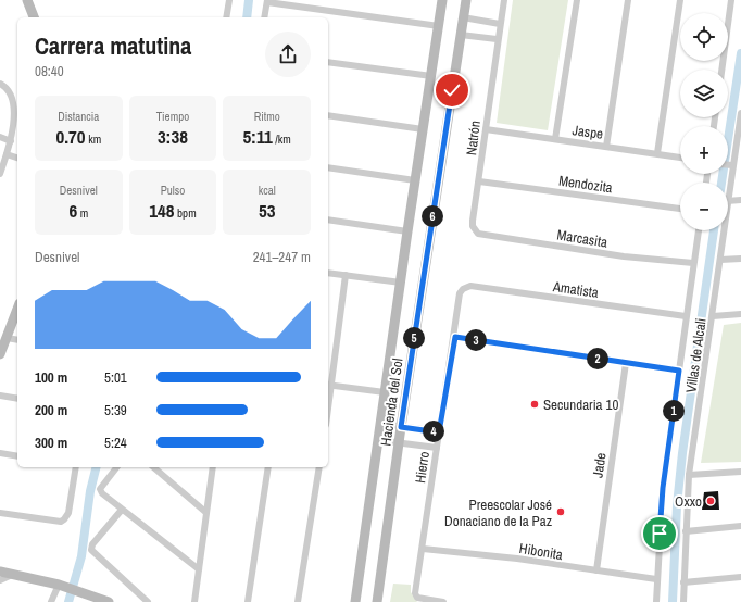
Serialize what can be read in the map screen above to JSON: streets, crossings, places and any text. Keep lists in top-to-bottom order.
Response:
{
  "streets": {
    "street": [
      "Jaspe",
      "Natrón",
      "Mendozita",
      "Marcasita",
      "Amatista",
      "Villas de Alcali",
      "Hacienda del Sol",
      "Jade",
      "Hierro",
      "Hibonita"
    ]
  },
  "crossings": [
    ["Jaspe", "Natrón"],
    ["Natrón", "Mendozita"],
    ["Natrón", "Marcasita"],
    ["Marcasita", "Villas de Alcali"],
    ["Amatista", "Villas de Alcali"],
    ["Amatista", "Hierro"],
    ["Villas de Alcali", "Hibonita"],
    ["Jade", "Hibonita"],
    ["Hierro", "Hibonita"]
  ],
  "places": ["Secundaria 10", "Oxxo", "Preescolar José Donaciano de la Paz"],
  "page": {
    "map_buttons": ["+", "−"],
    "heading": ["Carrera matutina", "08:40"],
    "stats": [
      ["Distancia", "0.70 km"],
      ["Tiempo", "3:38"],
      ["Ritmo", "5:11 /km"],
      ["Desnivel", "6 m"],
      ["Pulso", "148 bpm"],
      ["kcal", "53"]
    ],
    "pins": [
      "6",
      "5",
      "3",
      "2",
      "1",
      "4"
    ],
    "chart": ["Desnivel", "241–247 m"],
    "list": [
      {
        "name": "100 m",
        "note": "5:01"
      },
      {
        "name": "200 m",
        "note": "5:39"
      },
      {
        "name": "300 m",
        "note": "5:24"
      }
    ]
  }
}
